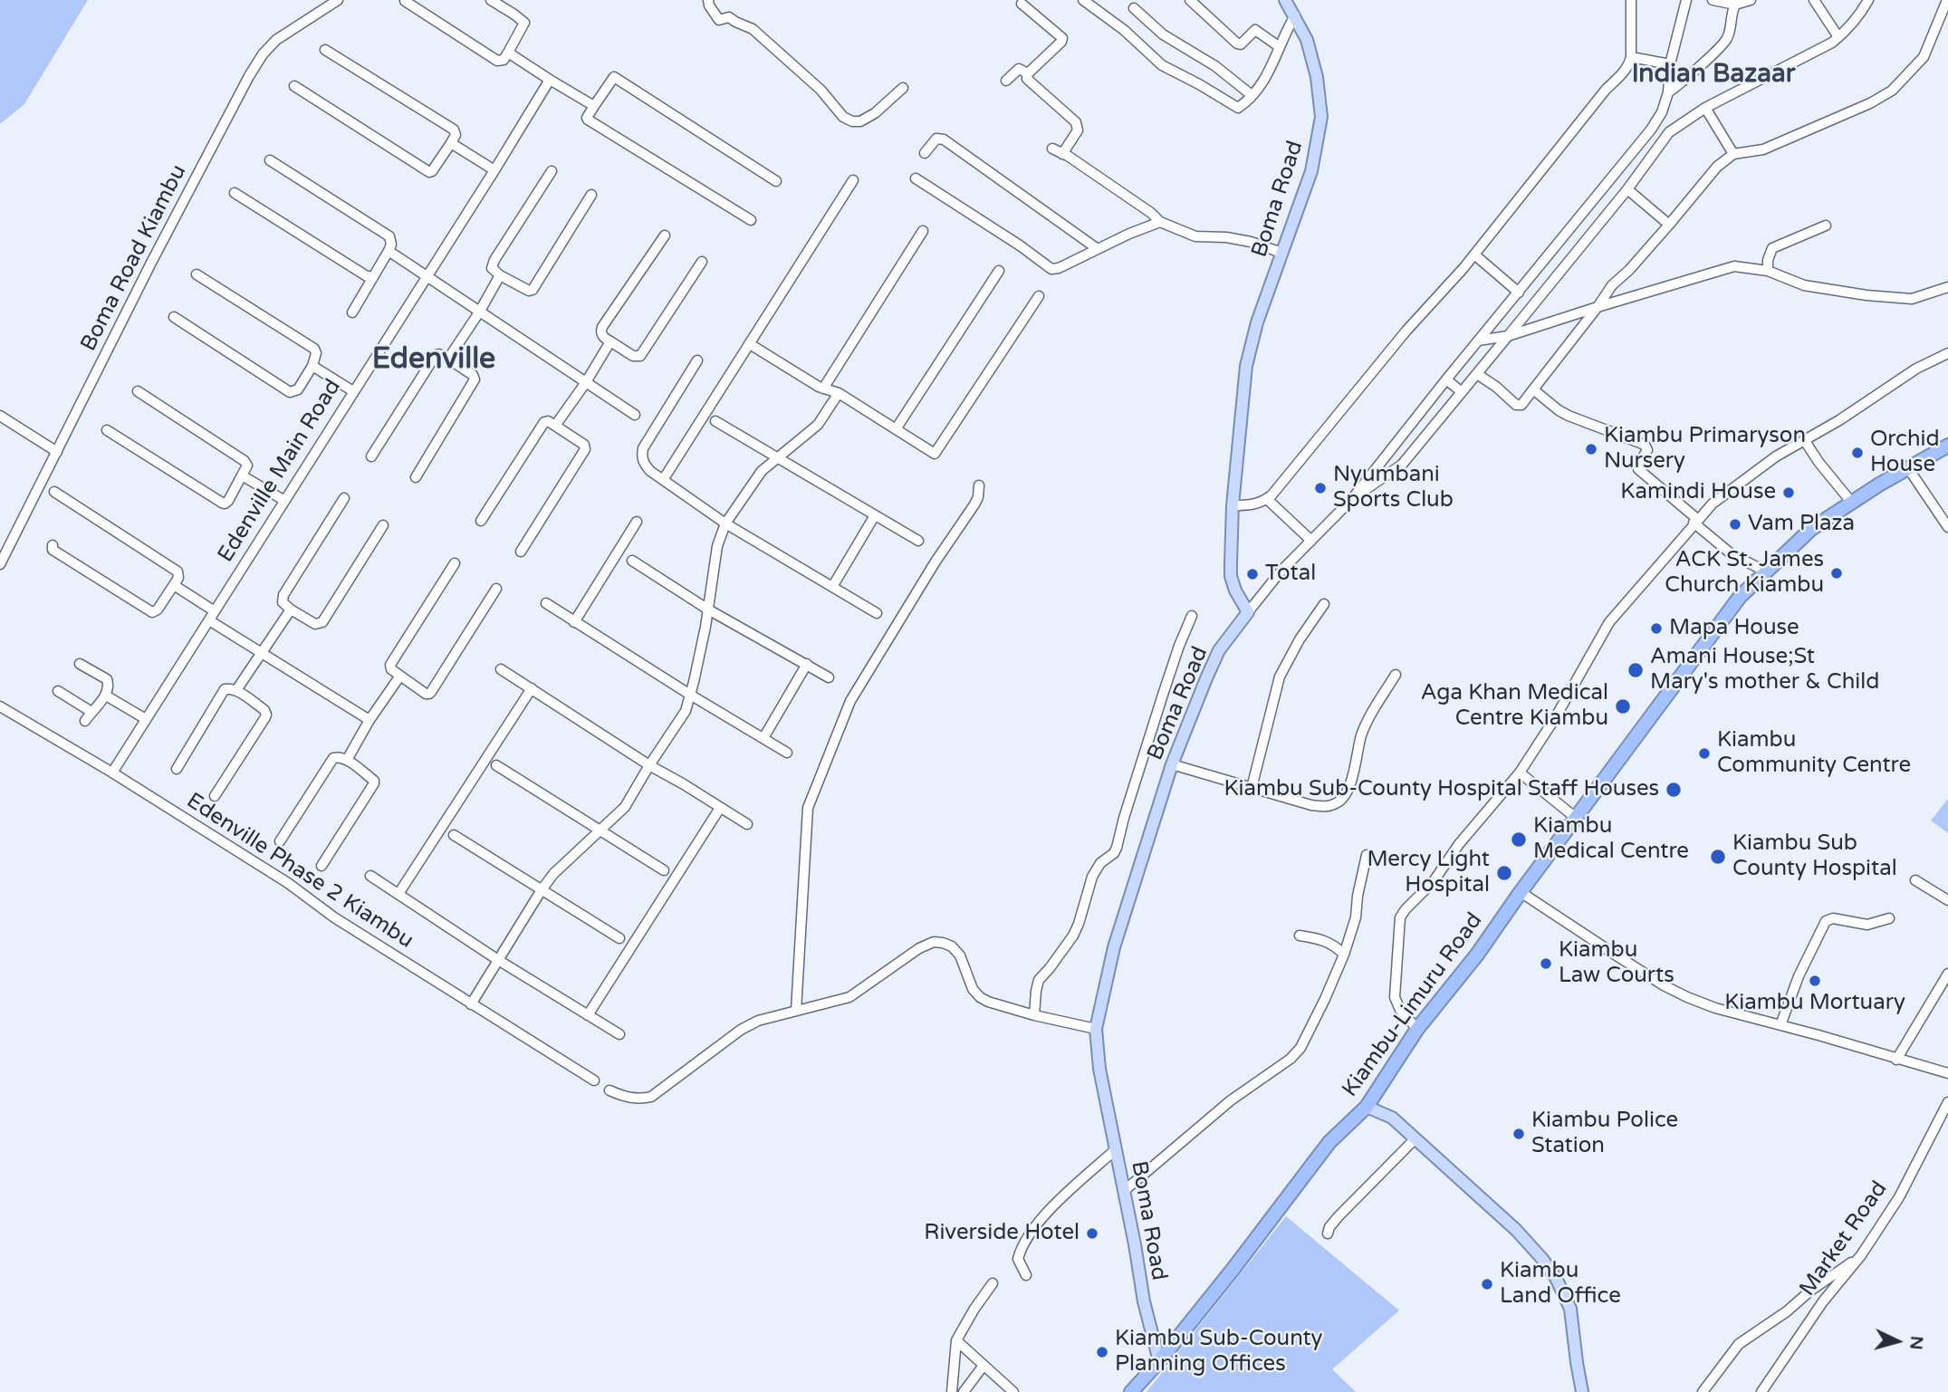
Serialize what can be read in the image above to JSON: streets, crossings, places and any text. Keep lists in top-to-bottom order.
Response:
{
  "streets": {
    "highway": ["Kiambu-Limuru Road"],
    "main road": ["Boma Road"],
    "street": [
      "Boma Road Kiambu",
      "Edenville Main Road",
      "Edenville Phase 2 Kiambu",
      "Market Road"
    ]
  },
  "crossings": [
    ["Boma Road", "Kiambu-Limuru Road"],
    ["Edenville Main Road", "Edenville Phase 2 Kiambu"]
  ],
  "districts": ["Indian Bazaar", "Edenville"],
  "places": [
    "Kiambu Primaryson Nursery",
    "Orchid House",
    "Nyumbani Sports Club",
    "Kamindi House",
    "Vam Plaza",
    "ACK St. James Church Kiambu",
    "Total",
    "Mapa House",
    "Amani House;St Mary's mother & Child",
    "Aga Khan Medical Centre Kiambu",
    "Kiambu Community Centre",
    "Kiambu Sub-County Hospital Staff Houses",
    "Kiambu Medical Centre",
    "Kiambu Sub County Hospital",
    "Mercy Light Hospital",
    "Kiambu Law Courts",
    "Kiambu Mortuary",
    "Kiambu Police Station",
    "Riverside Hotel",
    "Kiambu Land Office",
    "Kiambu Sub-County Planning Offices"
  ],
  "north": "right"
}
